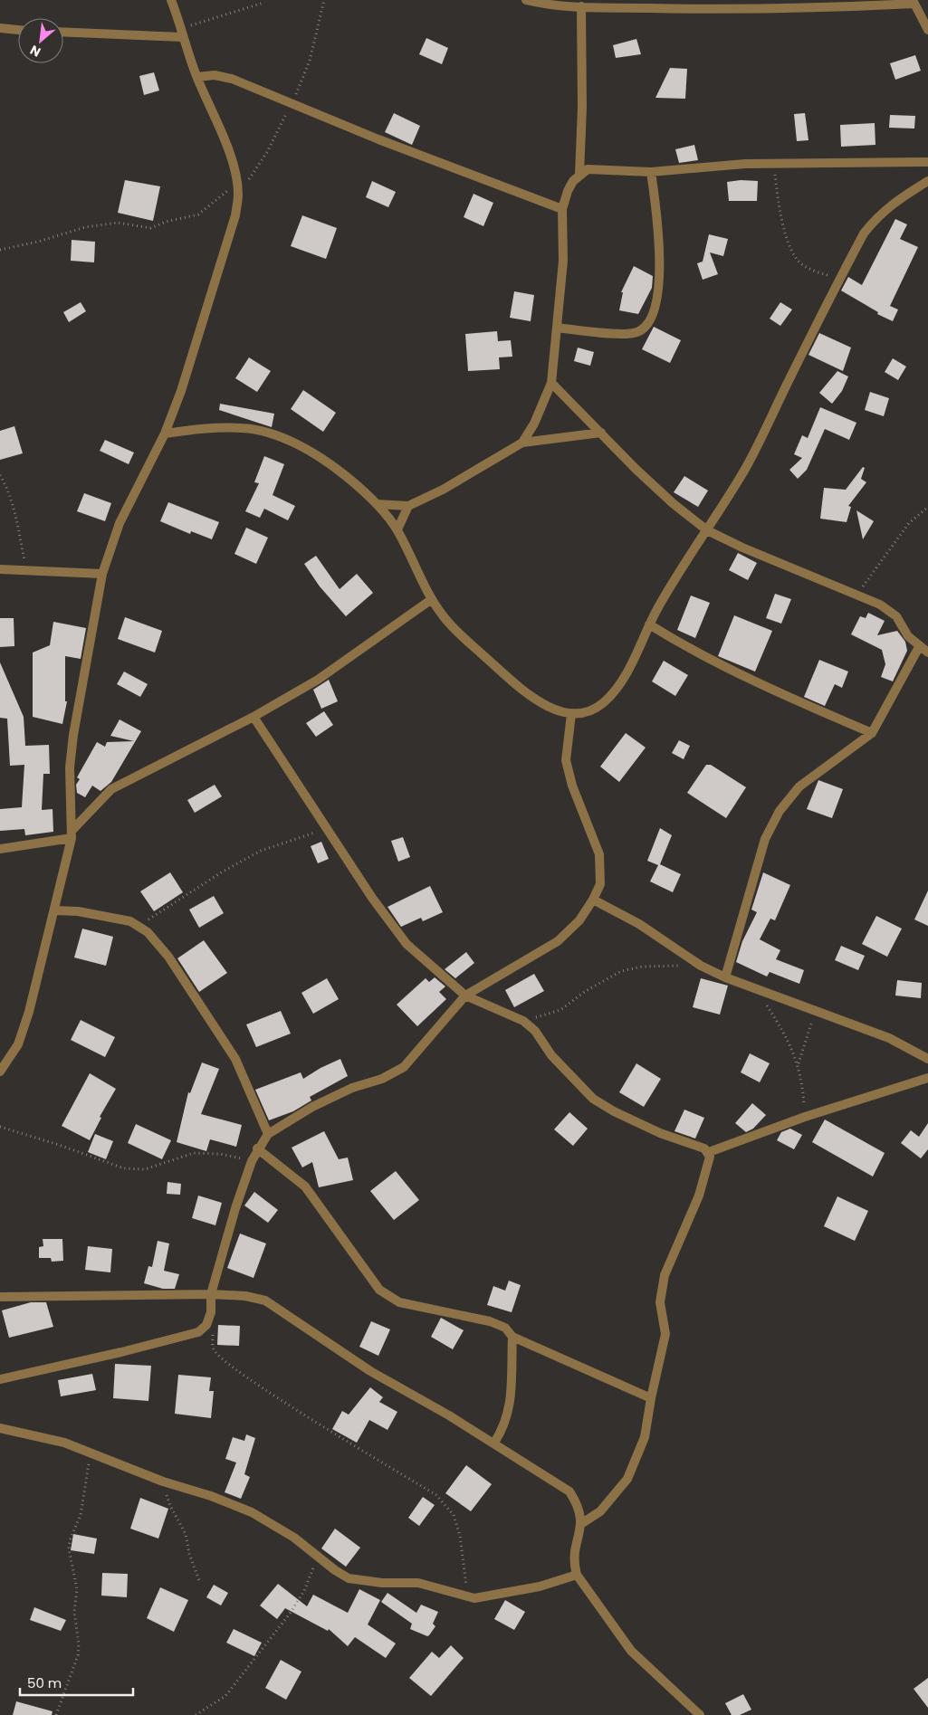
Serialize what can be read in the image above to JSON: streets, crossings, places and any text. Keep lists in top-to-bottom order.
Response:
{
  "scale_bar": "50 m",
  "north": "bottom left"
}
